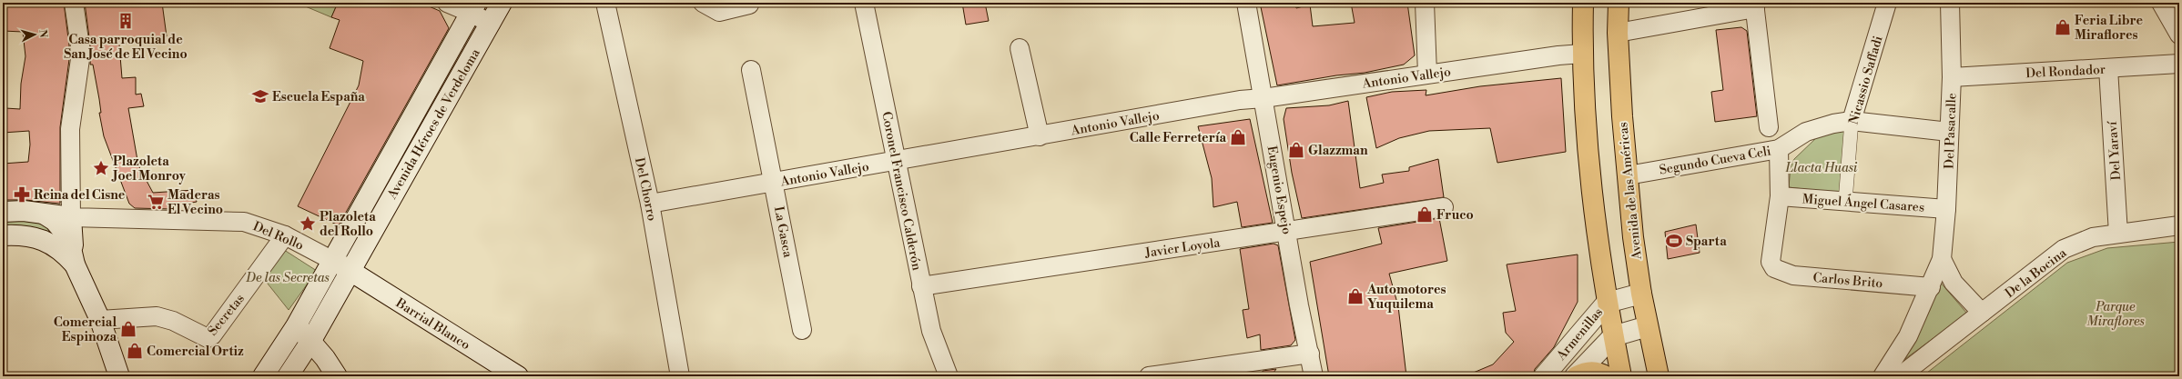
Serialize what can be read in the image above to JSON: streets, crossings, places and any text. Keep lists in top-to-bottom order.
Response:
{
  "streets": {
    "main road": [
      "Avenida Héroes de Verdeloma",
      "Avenida de las Américas",
      "Barrial Blanco",
      "Armenillas"
    ],
    "street": [
      "Del Rondador",
      "Antonio Vallejo",
      "Nicassio Saffadi",
      "Del Pasacalle",
      "Del Yaraví",
      "Segundo Cueva Celi",
      "Del Chorro",
      "Eugenio Espejo",
      "Coronel Francisco Calderón",
      "Miguel Ángel Casares",
      "La Gasca",
      "Del Rollo",
      "Javier Loyola",
      "De la Bocina",
      "Carlos Brito",
      "Secretas"
    ]
  },
  "crossings": [
    ["Del Rondador", "Del Pasacalle"],
    ["Del Rondador", "Del Yaraví"],
    ["Antonio Vallejo", "Del Chorro"],
    ["Antonio Vallejo", "Eugenio Espejo"],
    ["Antonio Vallejo", "Coronel Francisco Calderón"],
    ["Antonio Vallejo", "La Gasca"],
    ["Nicassio Saffadi", "Segundo Cueva Celi"],
    ["Nicassio Saffadi", "Miguel Ángel Casares"],
    ["Avenida Héroes de Verdeloma", "Del Rollo"],
    ["Avenida Héroes de Verdeloma", "Barrial Blanco"],
    ["Del Pasacalle", "Segundo Cueva Celi"],
    ["Del Pasacalle", "Miguel Ángel Casares"],
    ["Del Pasacalle", "Carlos Brito"],
    ["Del Yaraví", "De la Bocina"],
    ["Segundo Cueva Celi", "Avenida de las Américas"],
    ["Eugenio Espejo", "Javier Loyola"],
    ["Coronel Francisco Calderón", "Javier Loyola"],
    ["Avenida de las Américas", "Armenillas"],
    ["Miguel Ángel Casares", "Carlos Brito"],
    ["Del Rollo", "Secretas"],
    ["Del Rollo", "Barrial Blanco"]
  ],
  "parks": ["Llacta Huasi", "De las Secretas", "Parque Miraflores"],
  "places": {
    "building": ["Casa parroquial de San José de El Vecino"],
    "shop": [
      "Feria Libre Miraflores",
      "Calle Ferretería",
      "Glazzman",
      "Fruco",
      "Automotores Yuquilema",
      "Comercial Espinoza",
      "Comercial Ortiz"
    ],
    "school or university": ["Escuela España"],
    "place": ["Plazoleta Joel Monroy", "Plazoleta del Rollo"],
    "pharmacy": ["Reina del Cisne"],
    "supermarket": ["Maderas El Vecino"],
    "sports": ["Sparta"]
  },
  "north": "right"
}
